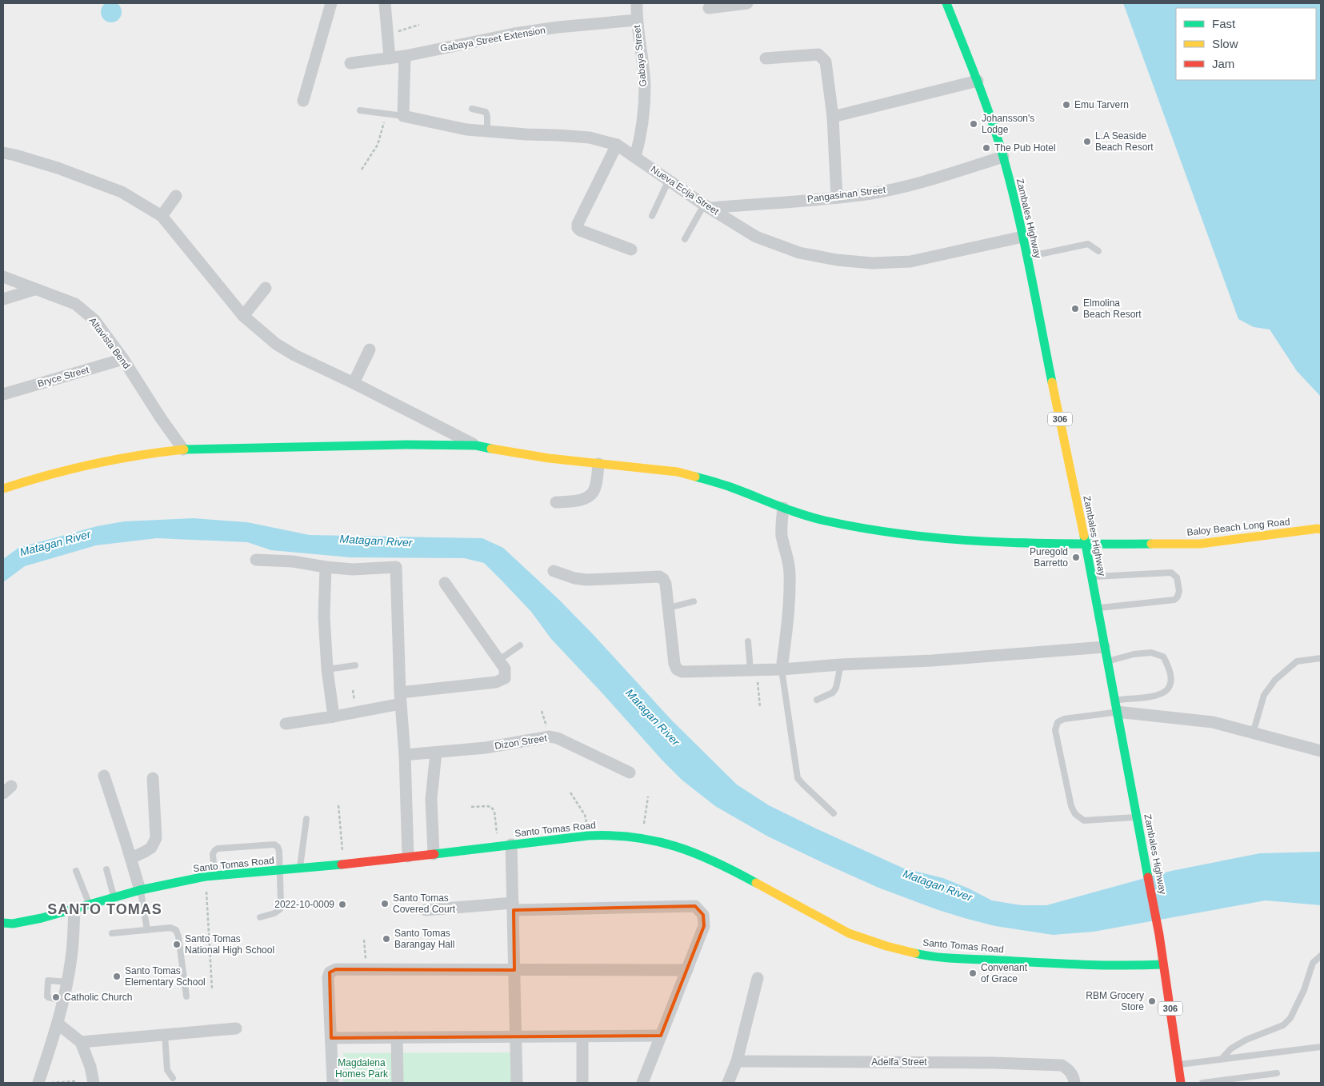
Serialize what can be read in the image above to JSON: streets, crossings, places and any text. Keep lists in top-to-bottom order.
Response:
{
  "streets": {
    "street": [
      "Gabaya Street Extension",
      "Gabaya Street",
      "Nueva Ecija Street",
      "Pangasinan Street",
      "Zambales Highway",
      "Altavista Bend",
      "Bryce Street",
      "306",
      "Baloy Beach Long Road",
      "Dizon Street",
      "Santo Tomas Road",
      "Adelfa Street"
    ]
  },
  "crossings": [
    ["Gabaya Street Extension", "Gabaya Street"],
    ["Gabaya Street", "Nueva Ecija Street"],
    ["Nueva Ecija Street", "Pangasinan Street"],
    ["Nueva Ecija Street", "Zambales Highway"],
    ["Pangasinan Street", "Zambales Highway"],
    ["Zambales Highway", "Baloy Beach Long Road"],
    ["Zambales Highway", "Santo Tomas Road"],
    ["Altavista Bend", "Bryce Street"],
    ["Altavista Bend", "Baloy Beach Long Road"]
  ],
  "districts": ["SANTO TOMAS"],
  "water": ["Matagan River"],
  "parks": ["Magdalena Homes Park"],
  "places": [
    "Emu Tarvern",
    "Johansson's Lodge",
    "L.A Seaside Beach Resort",
    "The Pub Hotel",
    "Elmolina Beach Resort",
    "Puregold Barretto",
    "Santo Tomas Covered Court",
    "2022-10-0009",
    "Santo Tomas Barangay Hall",
    "Santo Tomas National High School",
    "Convenant of Grace",
    "Santo Tomas Elementary School",
    "Catholic Church",
    "RBM Grocery Store"
  ],
  "legend": ["Fast", "Slow", "Jam"]
}
